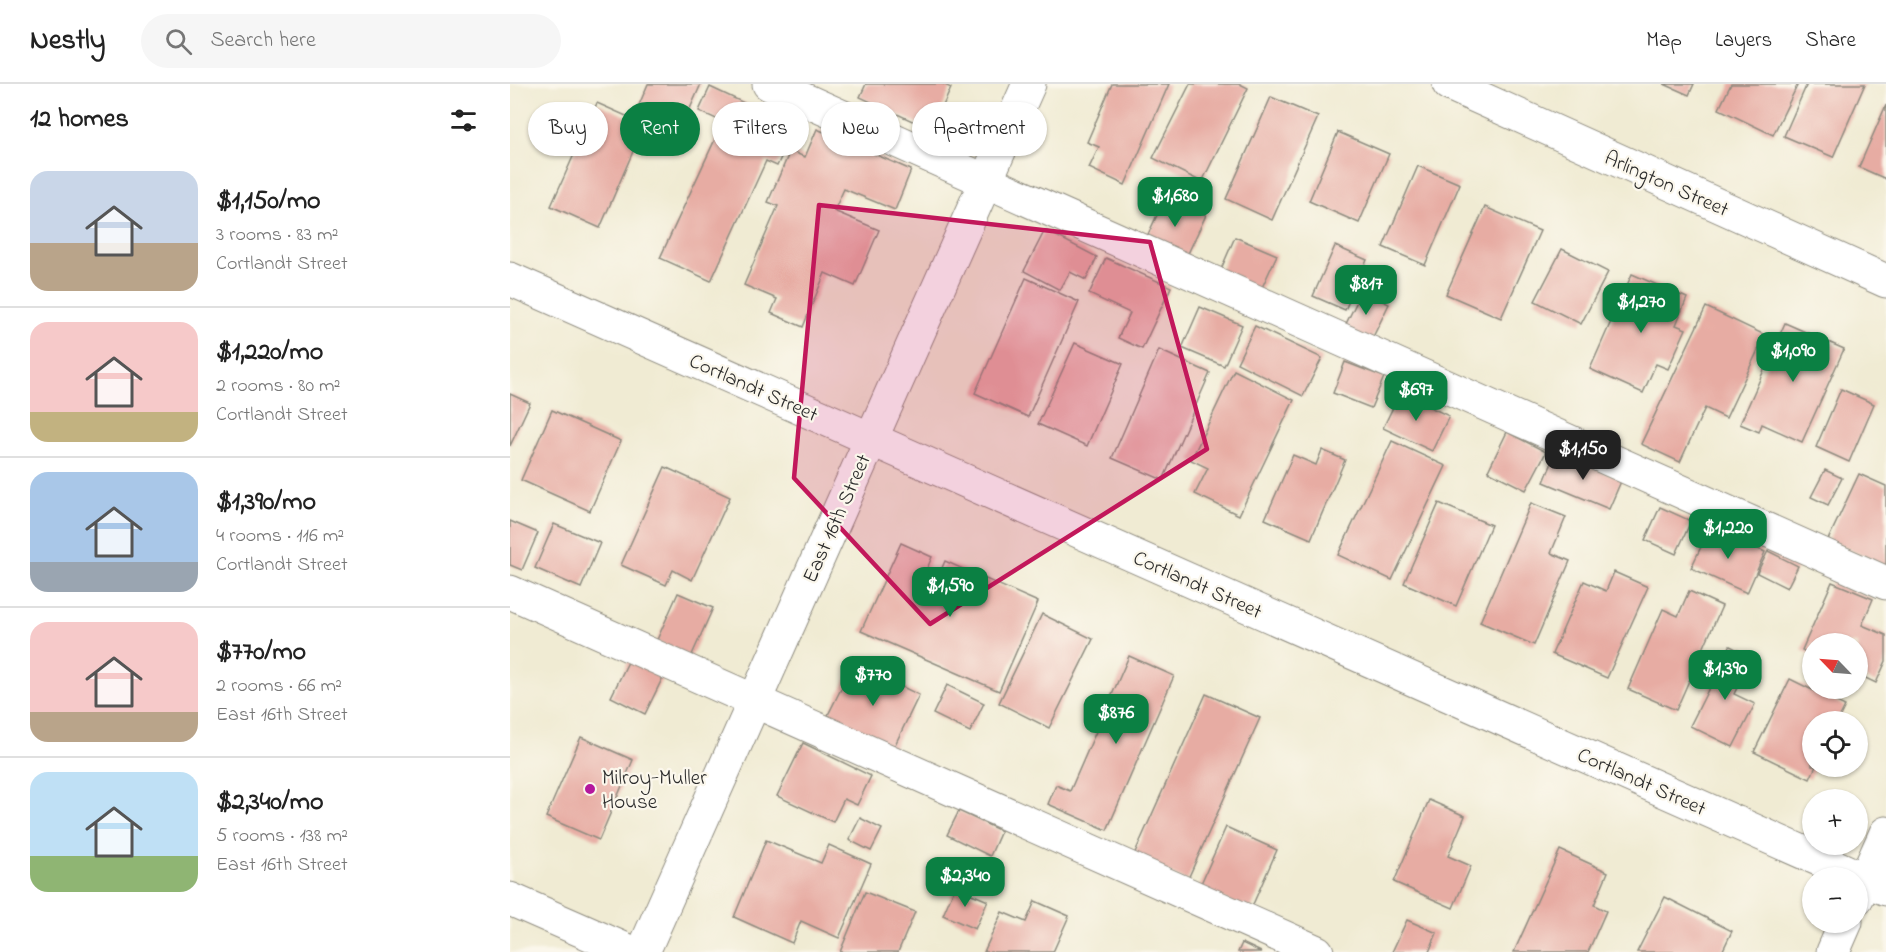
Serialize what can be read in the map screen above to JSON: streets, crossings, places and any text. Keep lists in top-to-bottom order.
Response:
{
  "streets": {
    "street": ["Arlington Street", "Cortlandt Street", "East 16th Street"]
  },
  "crossings": [
    ["Cortlandt Street", "East 16th Street"]
  ],
  "places": ["Milroy-Muller House"],
  "north": "top left",
  "page": {
    "header": "Nestly",
    "search": "Search here",
    "nav": ["Map", "Layers", "Share"],
    "heading": "12 homes",
    "chip": [
      "Buy",
      "Rent",
      "Filters",
      "New",
      "Apartment"
    ],
    "list": [
      {
        "name": "$1,150/mo",
        "note": "3 rooms · 83 m² · Cortlandt Street"
      },
      {
        "name": "$1,220/mo",
        "note": "2 rooms · 80 m² · Cortlandt Street"
      },
      {
        "name": "$1,390/mo",
        "note": "4 rooms · 116 m² · Cortlandt Street"
      },
      {
        "name": "$770/mo",
        "note": "2 rooms · 66 m² · East 16th Street"
      },
      {
        "name": "$2,340/mo",
        "note": "5 rooms · 138 m² · East 16th Street"
      }
    ],
    "price": [
      "$1,680",
      "$817",
      "$1,270",
      "$1,090",
      "$697",
      "$1,150",
      "$1,220",
      "$1,590",
      "$1,390",
      "$770",
      "$876",
      "$2,340"
    ],
    "map_buttons": ["+", "−"]
  }
}
